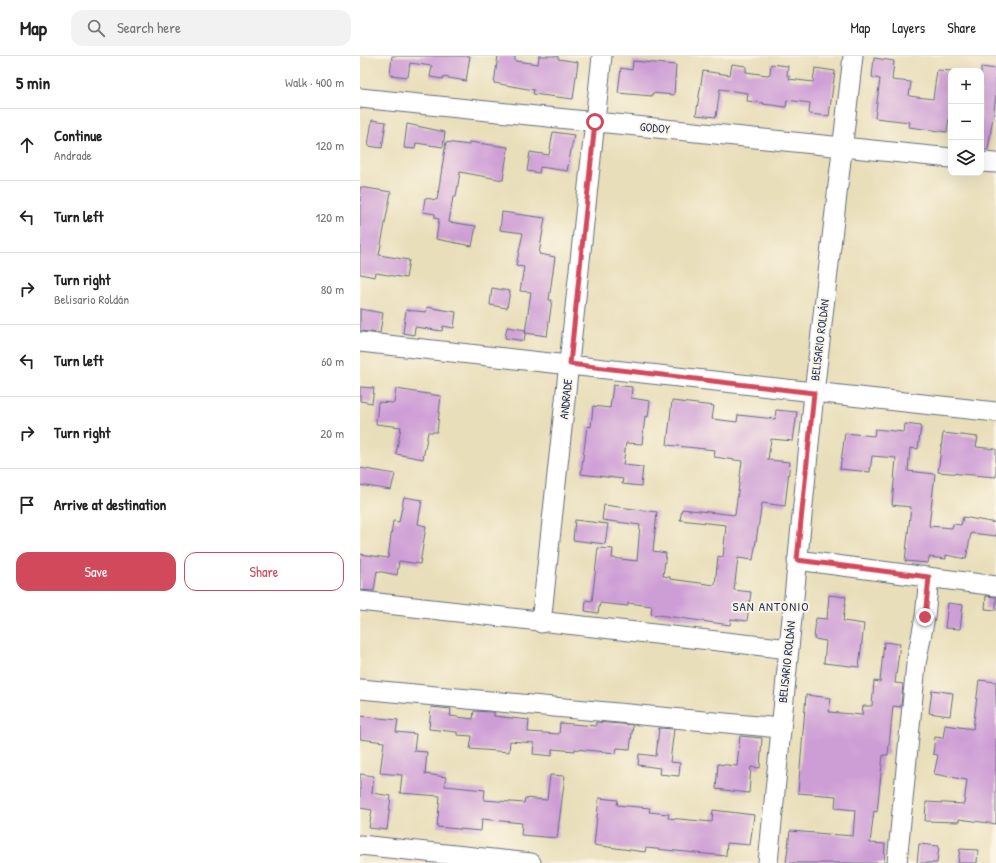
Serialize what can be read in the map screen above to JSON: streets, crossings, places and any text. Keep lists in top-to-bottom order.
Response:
{
  "streets": {
    "street": ["GODOY", "BELISARIO ROLDÁN", "ANDRADE"]
  },
  "crossings": [
    ["GODOY", "BELISARIO ROLDÁN"],
    ["GODOY", "ANDRADE"]
  ],
  "districts": ["SAN ANTONIO"],
  "page": {
    "header": "Map",
    "search": "Search here",
    "nav": ["Map", "Layers", "Share"],
    "heading": ["5 min", "Walk · 400 m"],
    "map_buttons": ["+", "−"],
    "list": [
      ["Continue", "Andrade", "120 m"],
      ["Turn left", "120 m"],
      ["Turn right", "Belisario Roldán", "80 m"],
      ["Turn left", "60 m"],
      ["Turn right", "20 m"],
      "Arrive at destination"
    ],
    "buttons": ["Save", "Share"]
  }
}
